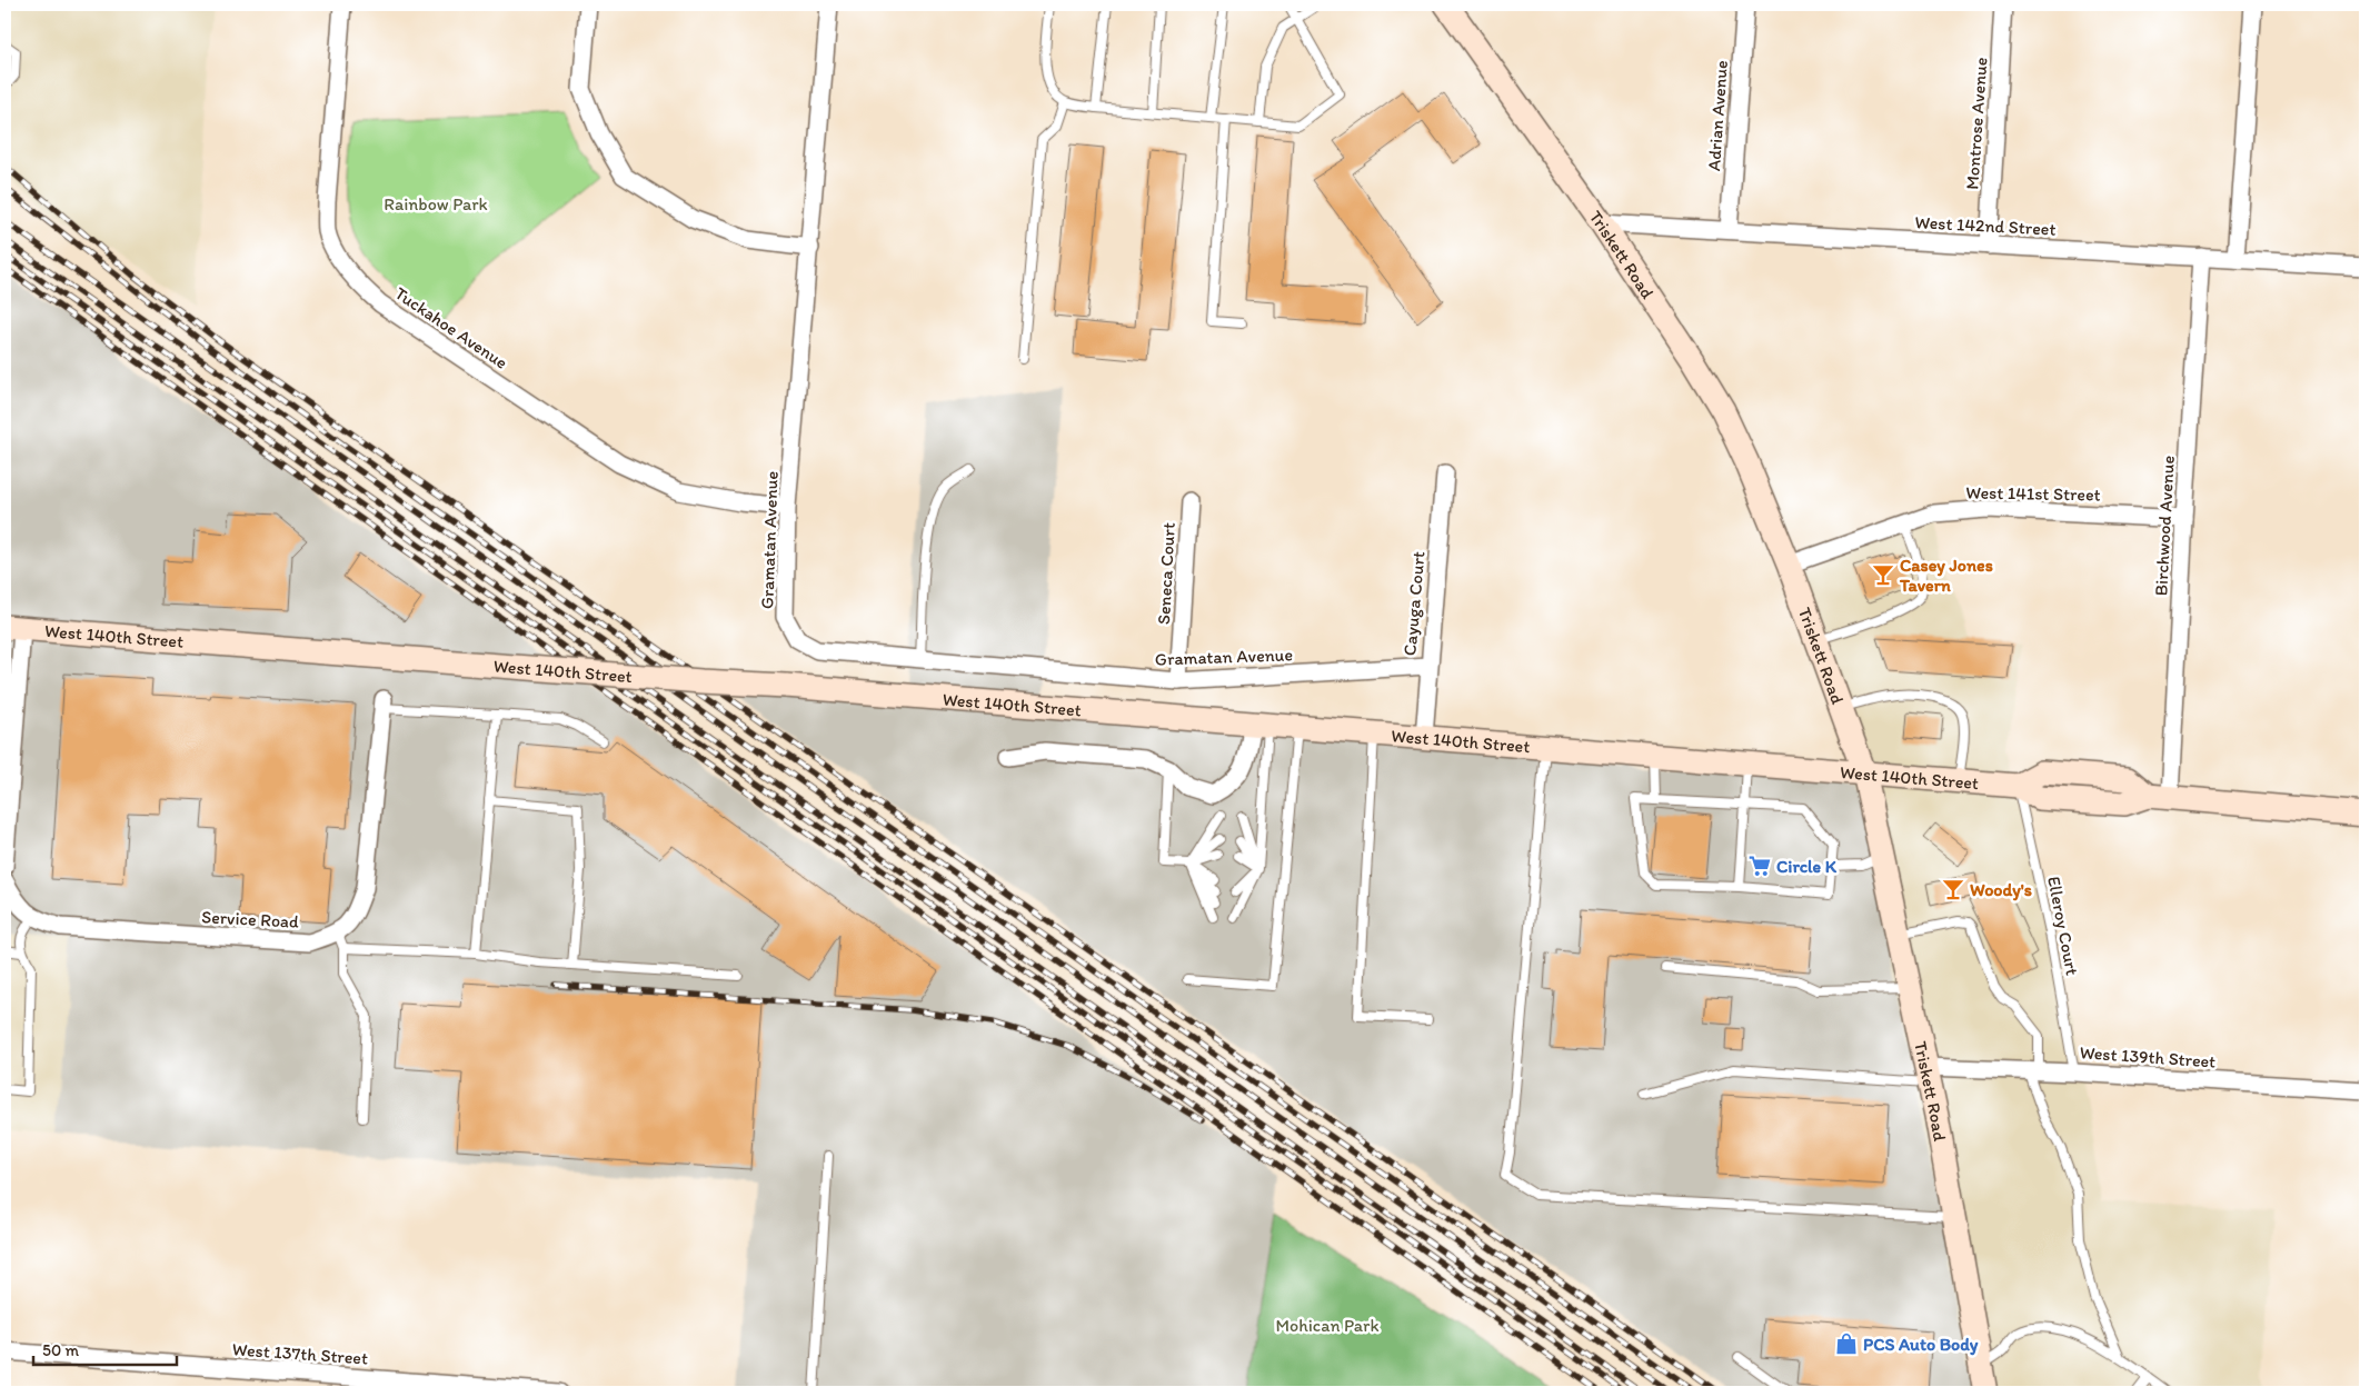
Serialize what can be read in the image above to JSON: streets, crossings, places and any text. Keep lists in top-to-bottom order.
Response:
{
  "streets": {
    "main road": ["Triskett Road", "West 140th Street"],
    "street": [
      "Adrian Avenue",
      "Montrose Avenue",
      "West 142nd Street",
      "Tuckahoe Avenue",
      "West 141st Street",
      "Birchwood Avenue",
      "Gramatan Avenue",
      "Seneca Court",
      "Cayuga Court",
      "Service Road",
      "West 139th Street",
      "West 137th Street"
    ],
    "lane": ["Elleroy Court"]
  },
  "crossings": [
    ["Adrian Avenue", "West 142nd Street"],
    ["Montrose Avenue", "West 142nd Street"],
    ["West 142nd Street", "Triskett Road"],
    ["West 142nd Street", "Birchwood Avenue"],
    ["Triskett Road", "West 141st Street"],
    ["Triskett Road", "West 140th Street"],
    ["Triskett Road", "West 139th Street"],
    ["Tuckahoe Avenue", "Gramatan Avenue"],
    ["West 141st Street", "Birchwood Avenue"],
    ["Gramatan Avenue", "Seneca Court"],
    ["Gramatan Avenue", "Cayuga Court"],
    ["Cayuga Court", "West 140th Street"],
    ["West 140th Street", "Elleroy Court"],
    ["Elleroy Court", "West 139th Street"]
  ],
  "parks": ["Rainbow Park", "Mohican Park"],
  "places": {
    "bar": ["Casey Jones Tavern", "Woody's"],
    "supermarket": ["Circle K"],
    "shop": ["PCS Auto Body"]
  },
  "scale_bar": "50 m"
}
